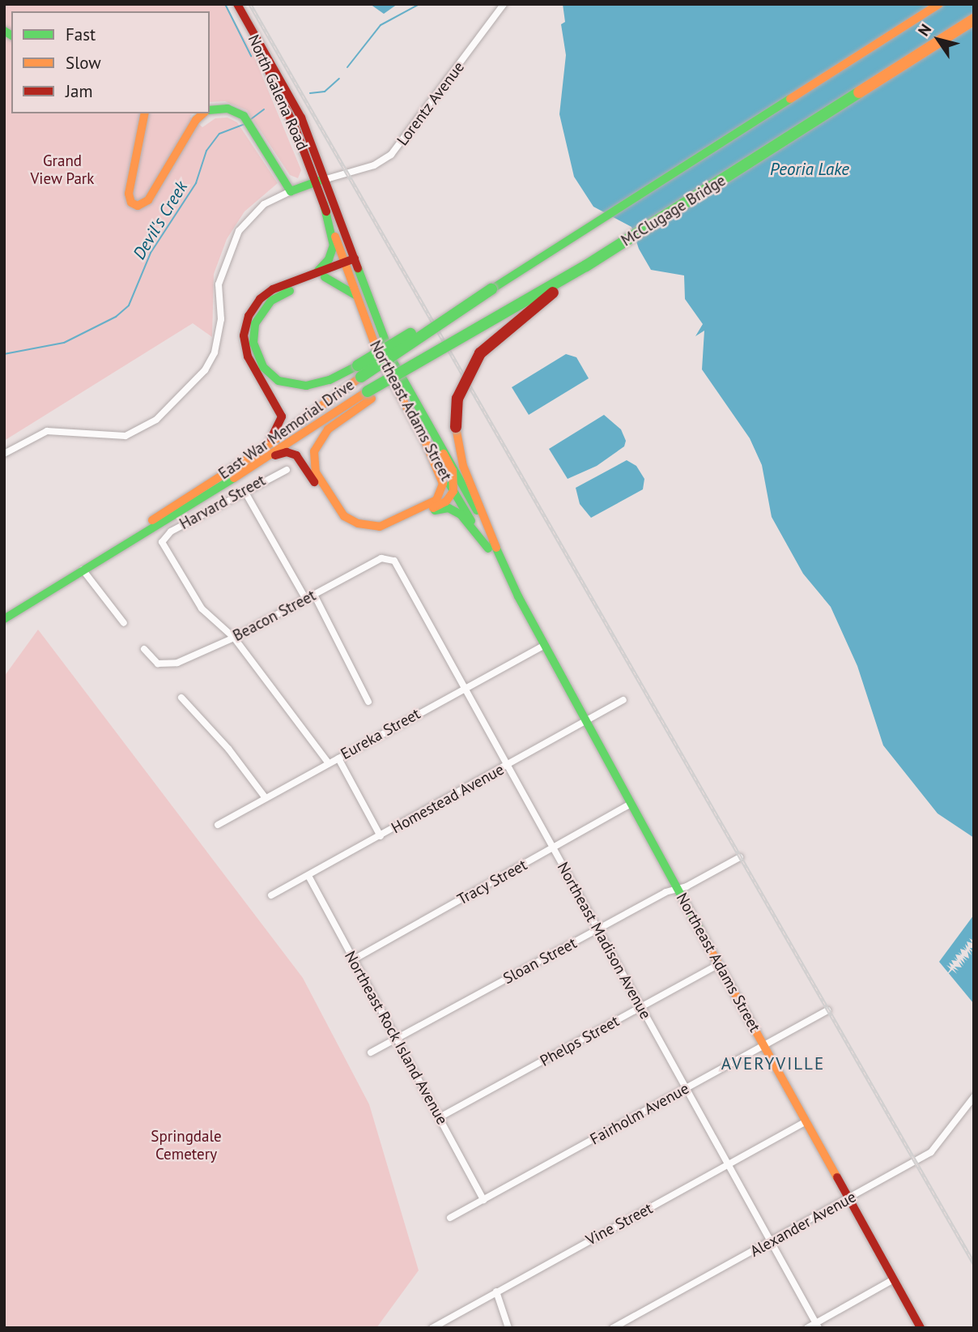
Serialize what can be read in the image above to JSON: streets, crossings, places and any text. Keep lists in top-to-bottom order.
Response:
{
  "streets": {
    "main road": [
      "North Galena Road",
      "Lorentz Avenue",
      "McClugage Bridge",
      "Northeast Adams Street",
      "East War Memorial Drive"
    ],
    "street": [
      "Harvard Street",
      "Beacon Street",
      "Eureka Street",
      "Homestead Avenue",
      "Tracy Street",
      "Northeast Madison Avenue",
      "Sloan Street",
      "Northeast Rock Island Avenue",
      "Phelps Street",
      "Fairholm Avenue",
      "Vine Street",
      "Alexander Avenue"
    ]
  },
  "crossings": [
    ["North Galena Road", "Lorentz Avenue"],
    ["North Galena Road", "Northeast Adams Street"],
    ["Lorentz Avenue", "Northeast Adams Street"],
    ["McClugage Bridge", "East War Memorial Drive"],
    ["Northeast Adams Street", "Eureka Street"],
    ["Northeast Adams Street", "Homestead Avenue"],
    ["Northeast Adams Street", "Tracy Street"],
    ["Northeast Adams Street", "Sloan Street"],
    ["Northeast Adams Street", "Phelps Street"],
    ["Northeast Adams Street", "Fairholm Avenue"],
    ["Northeast Adams Street", "Vine Street"],
    ["Northeast Adams Street", "Alexander Avenue"],
    ["Harvard Street", "Beacon Street"],
    ["Beacon Street", "Northeast Madison Avenue"],
    ["Eureka Street", "Northeast Madison Avenue"],
    ["Homestead Avenue", "Northeast Madison Avenue"],
    ["Homestead Avenue", "Northeast Rock Island Avenue"],
    ["Tracy Street", "Northeast Madison Avenue"],
    ["Tracy Street", "Northeast Rock Island Avenue"],
    ["Northeast Madison Avenue", "Sloan Street"],
    ["Northeast Madison Avenue", "Phelps Street"],
    ["Northeast Madison Avenue", "Fairholm Avenue"],
    ["Northeast Madison Avenue", "Vine Street"],
    ["Northeast Madison Avenue", "Alexander Avenue"],
    ["Sloan Street", "Northeast Rock Island Avenue"],
    ["Northeast Rock Island Avenue", "Phelps Street"],
    ["Northeast Rock Island Avenue", "Fairholm Avenue"]
  ],
  "districts": ["AVERYVILLE"],
  "water": ["Peoria Lake", "Devil's Creek"],
  "parks": ["Grand View Park", "Springdale Cemetery"],
  "legend": ["Fast", "Slow", "Jam"],
  "north": "top left"
}
